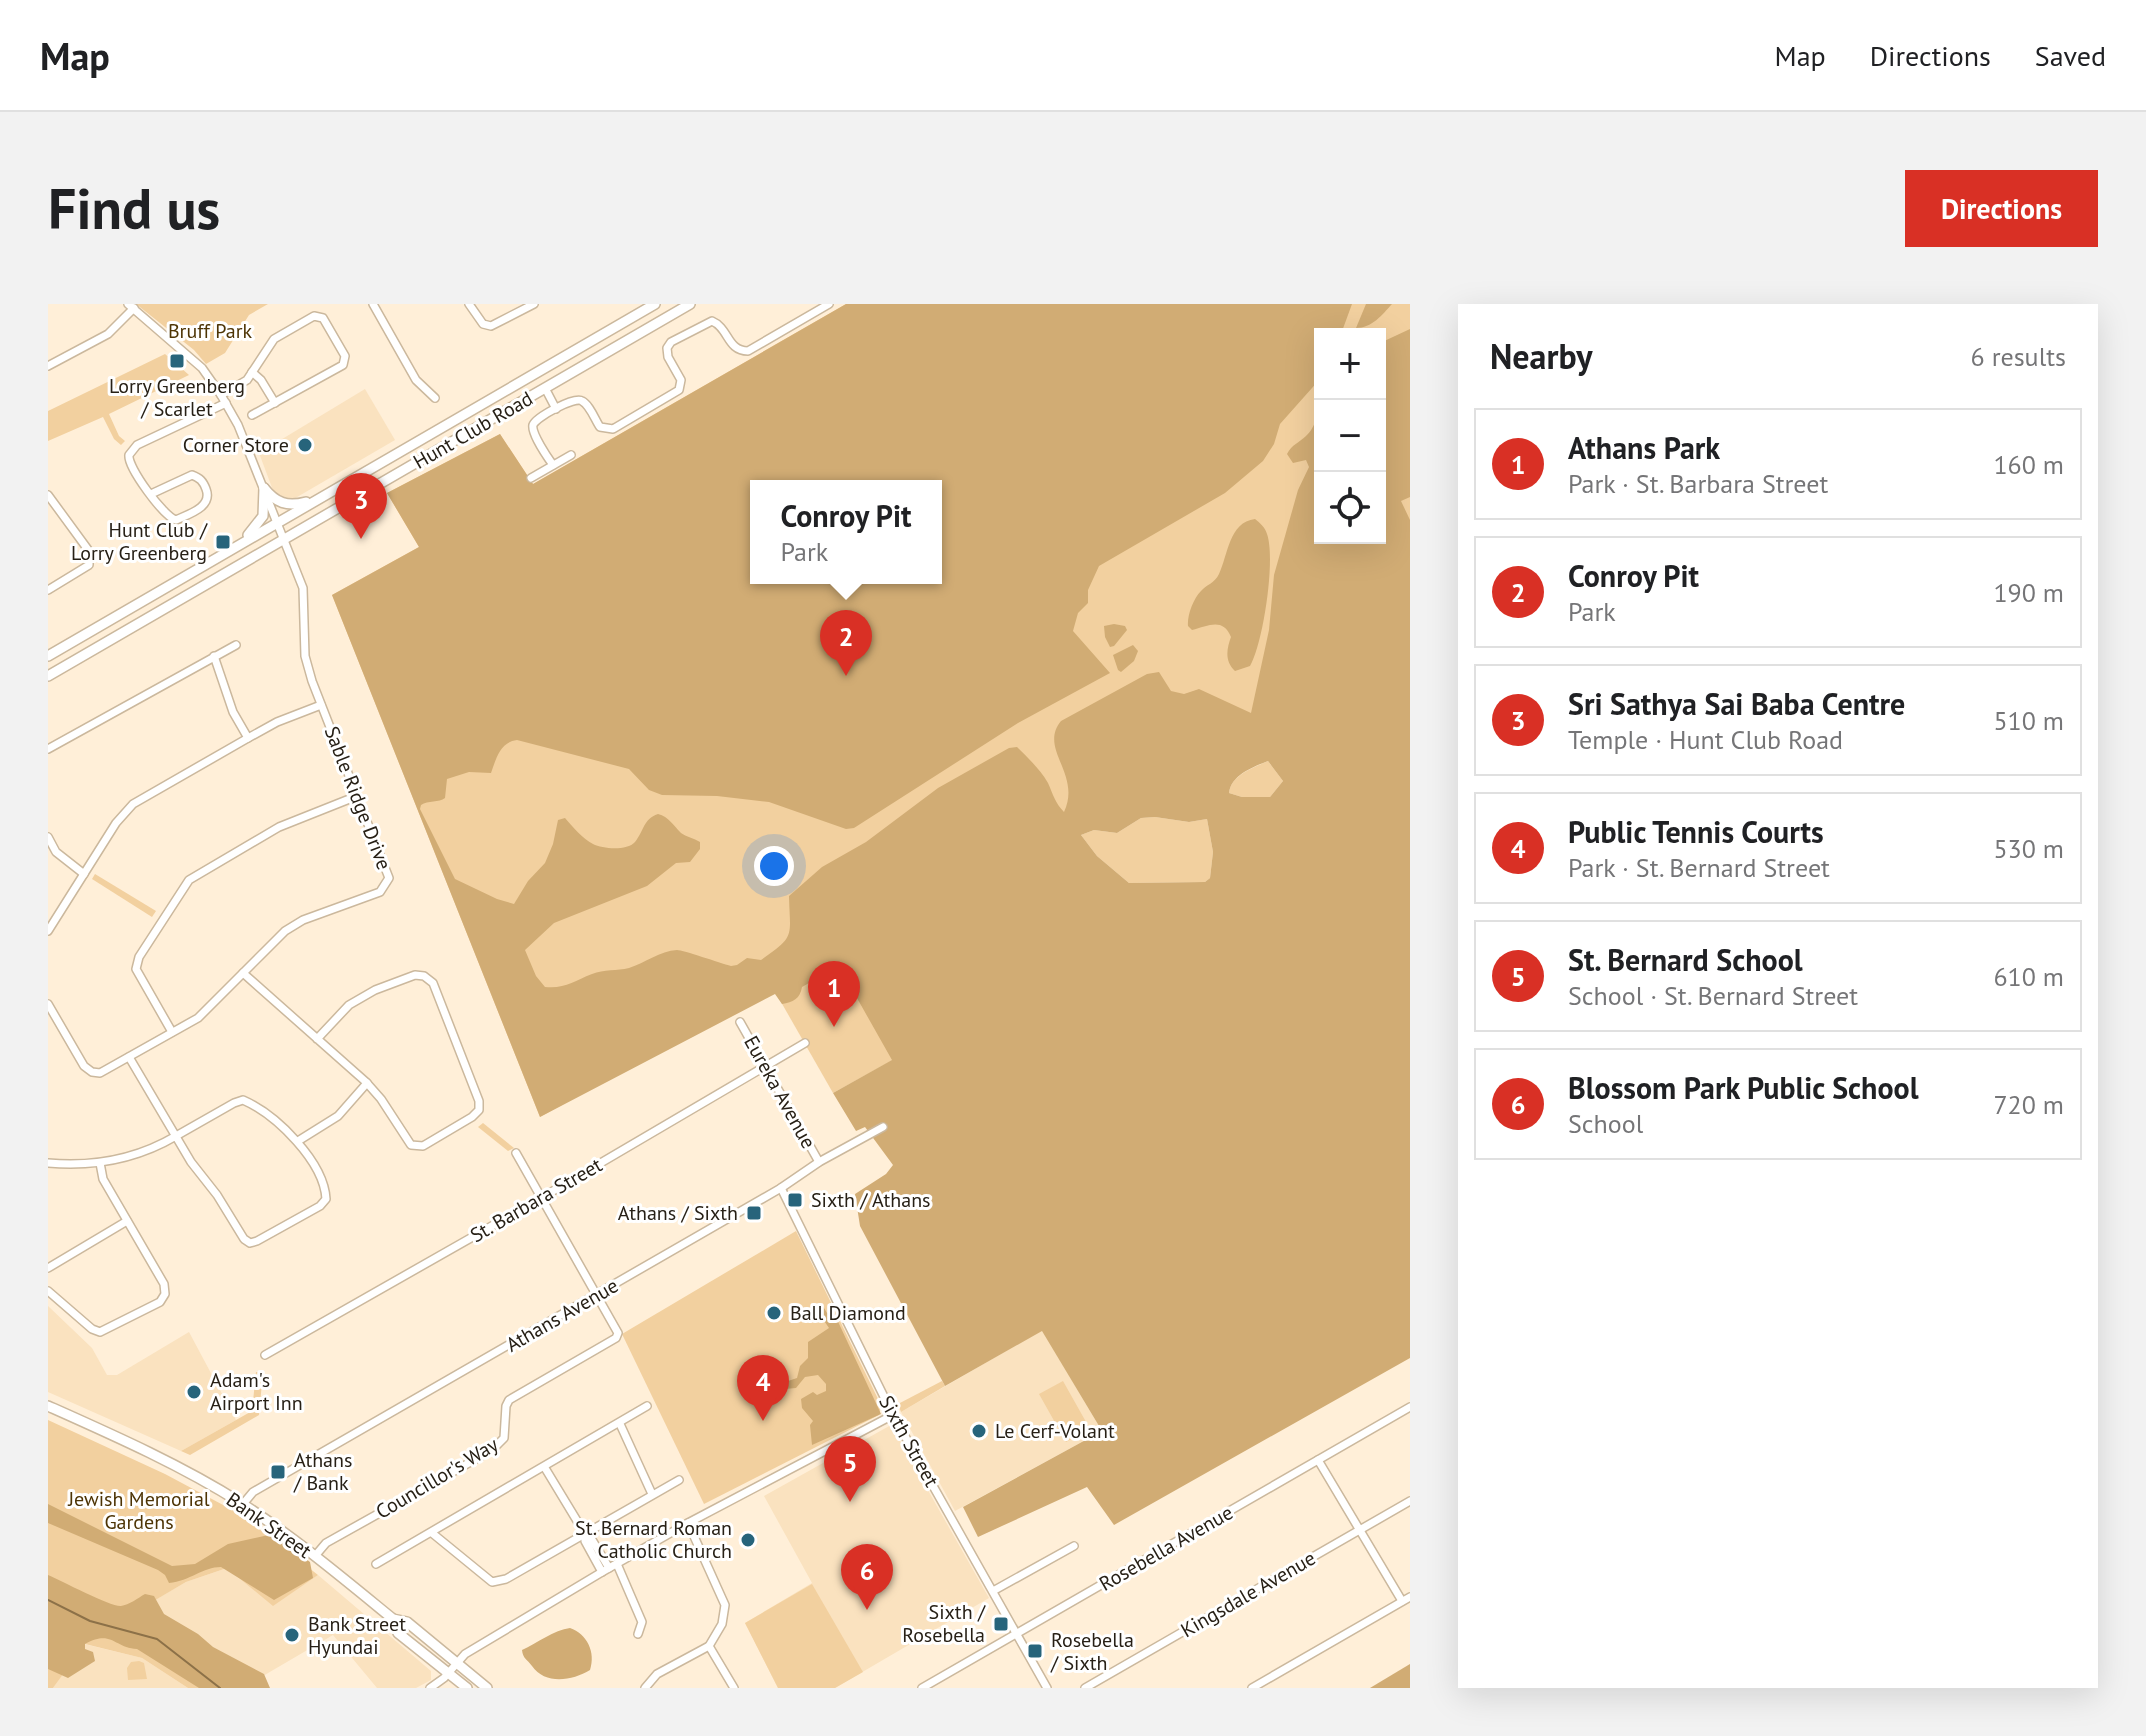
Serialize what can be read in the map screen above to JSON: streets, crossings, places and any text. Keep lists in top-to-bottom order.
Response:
{
  "streets": {
    "main road": ["Hunt Club Road", "Bank Street"],
    "street": [
      "Sable Ridge Drive",
      "Eureka Avenue",
      "St. Barbara Street",
      "Athans Avenue",
      "Sixth Street",
      "Councillor's Way",
      "Rosebella Avenue",
      "Kingsdale Avenue"
    ]
  },
  "crossings": [
    ["Hunt Club Road", "Sable Ridge Drive"],
    ["Eureka Avenue", "St. Barbara Street"],
    ["Eureka Avenue", "Athans Avenue"],
    ["Athans Avenue", "Sixth Street"],
    ["Athans Avenue", "Councillor's Way"],
    ["Athans Avenue", "Bank Street"],
    ["Sixth Street", "Rosebella Avenue"],
    ["Councillor's Way", "Bank Street"]
  ],
  "parks": ["Bruff Park", "Jewish Memorial Gardens"],
  "places": {
    "transit": [
      "Lorry Greenberg / Scarlet",
      "Hunt Club / Lorry Greenberg",
      "Sixth / Athans",
      "Athans / Sixth",
      "Athans / Bank",
      "Sixth / Rosebella",
      "Rosebella / Sixth"
    ],
    "other": [
      "Corner Store",
      "Ball Diamond",
      "Adam's Airport Inn",
      "Le Cerf-Volant",
      "St. Bernard Roman Catholic Church",
      "Bank Street Hyundai"
    ]
  },
  "page": {
    "header": "Map",
    "nav": ["Map", "Directions", "Saved"],
    "buttons": "Directions",
    "title": "Find us",
    "heading": ["Nearby", "6 results"],
    "map_buttons": ["+", "−"],
    "list": [
      {
        "mark": "1",
        "name": "Athans Park",
        "note": "Park · St. Barbara Street",
        "value": "160 m"
      },
      {
        "mark": "2",
        "name": "Conroy Pit",
        "note": "Park",
        "value": "190 m"
      },
      {
        "mark": "3",
        "name": "Sri Sathya Sai Baba Centre",
        "note": "Temple · Hunt Club Road",
        "value": "510 m"
      },
      {
        "mark": "4",
        "name": "Public Tennis Courts",
        "note": "Park · St. Bernard Street",
        "value": "530 m"
      },
      {
        "mark": "5",
        "name": "St. Bernard School",
        "note": "School · St. Bernard Street",
        "value": "610 m"
      },
      {
        "mark": "6",
        "name": "Blossom Park Public School",
        "note": "School",
        "value": "720 m"
      }
    ],
    "pins": [
      "3",
      "2",
      "1",
      "4",
      "5",
      "6"
    ],
    "popup": ["Conroy Pit", "Park"]
  }
}
